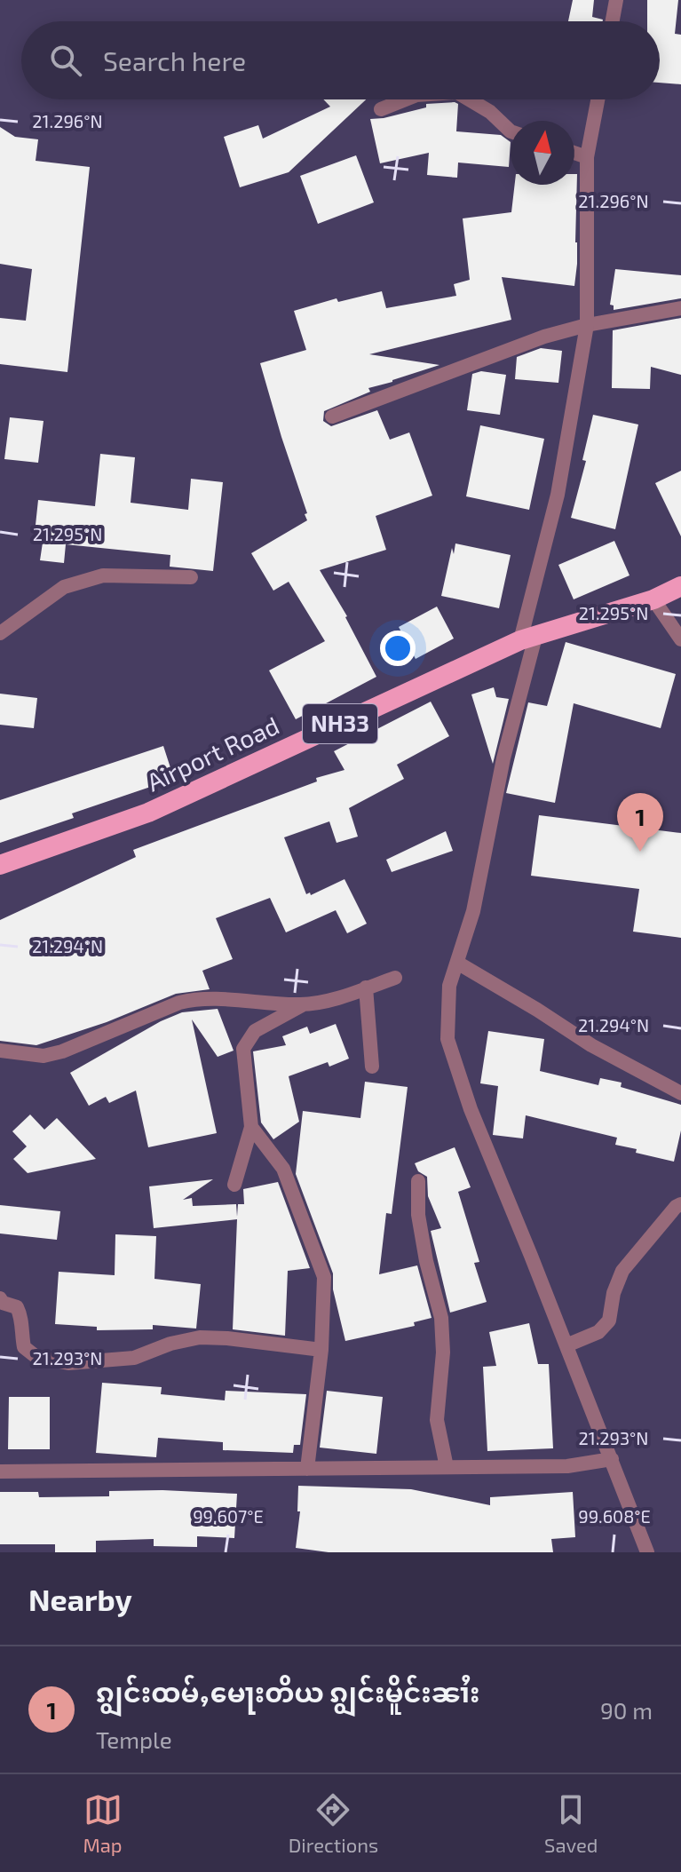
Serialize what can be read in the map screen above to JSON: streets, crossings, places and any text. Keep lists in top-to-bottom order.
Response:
{
  "streets": {
    "highway": ["NH33", "Airport Road"]
  },
  "north": "top",
  "page": {
    "search": "Search here",
    "pins": "1",
    "heading": "Nearby",
    "list": [
      {
        "mark": "1",
        "name": "ၵျွင်းထမ်ႇမေႃးတိယ ၵျွင်းမိူင်းၼၢႆး",
        "note": "Temple",
        "value": "90 m"
      }
    ],
    "nav": ["Map", "Directions", "Saved"]
  },
  "coordinates": [
    "21.296°N",
    "21.295°N",
    "21.294°N",
    "21.293°N",
    "99.607°E",
    "99.608°E"
  ]
}
